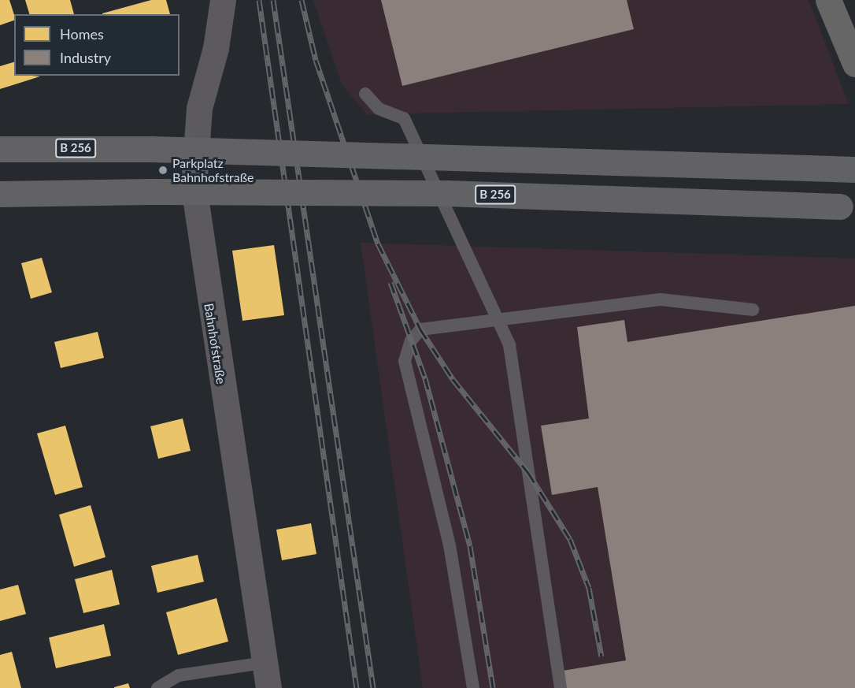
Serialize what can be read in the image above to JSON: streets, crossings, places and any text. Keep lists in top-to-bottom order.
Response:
{
  "streets": {
    "highway": ["B 256"],
    "street": ["Bahnhofstraße"]
  },
  "places": ["Parkplatz Bahnhofstraße"],
  "legend": ["Homes", "Industry"]
}
